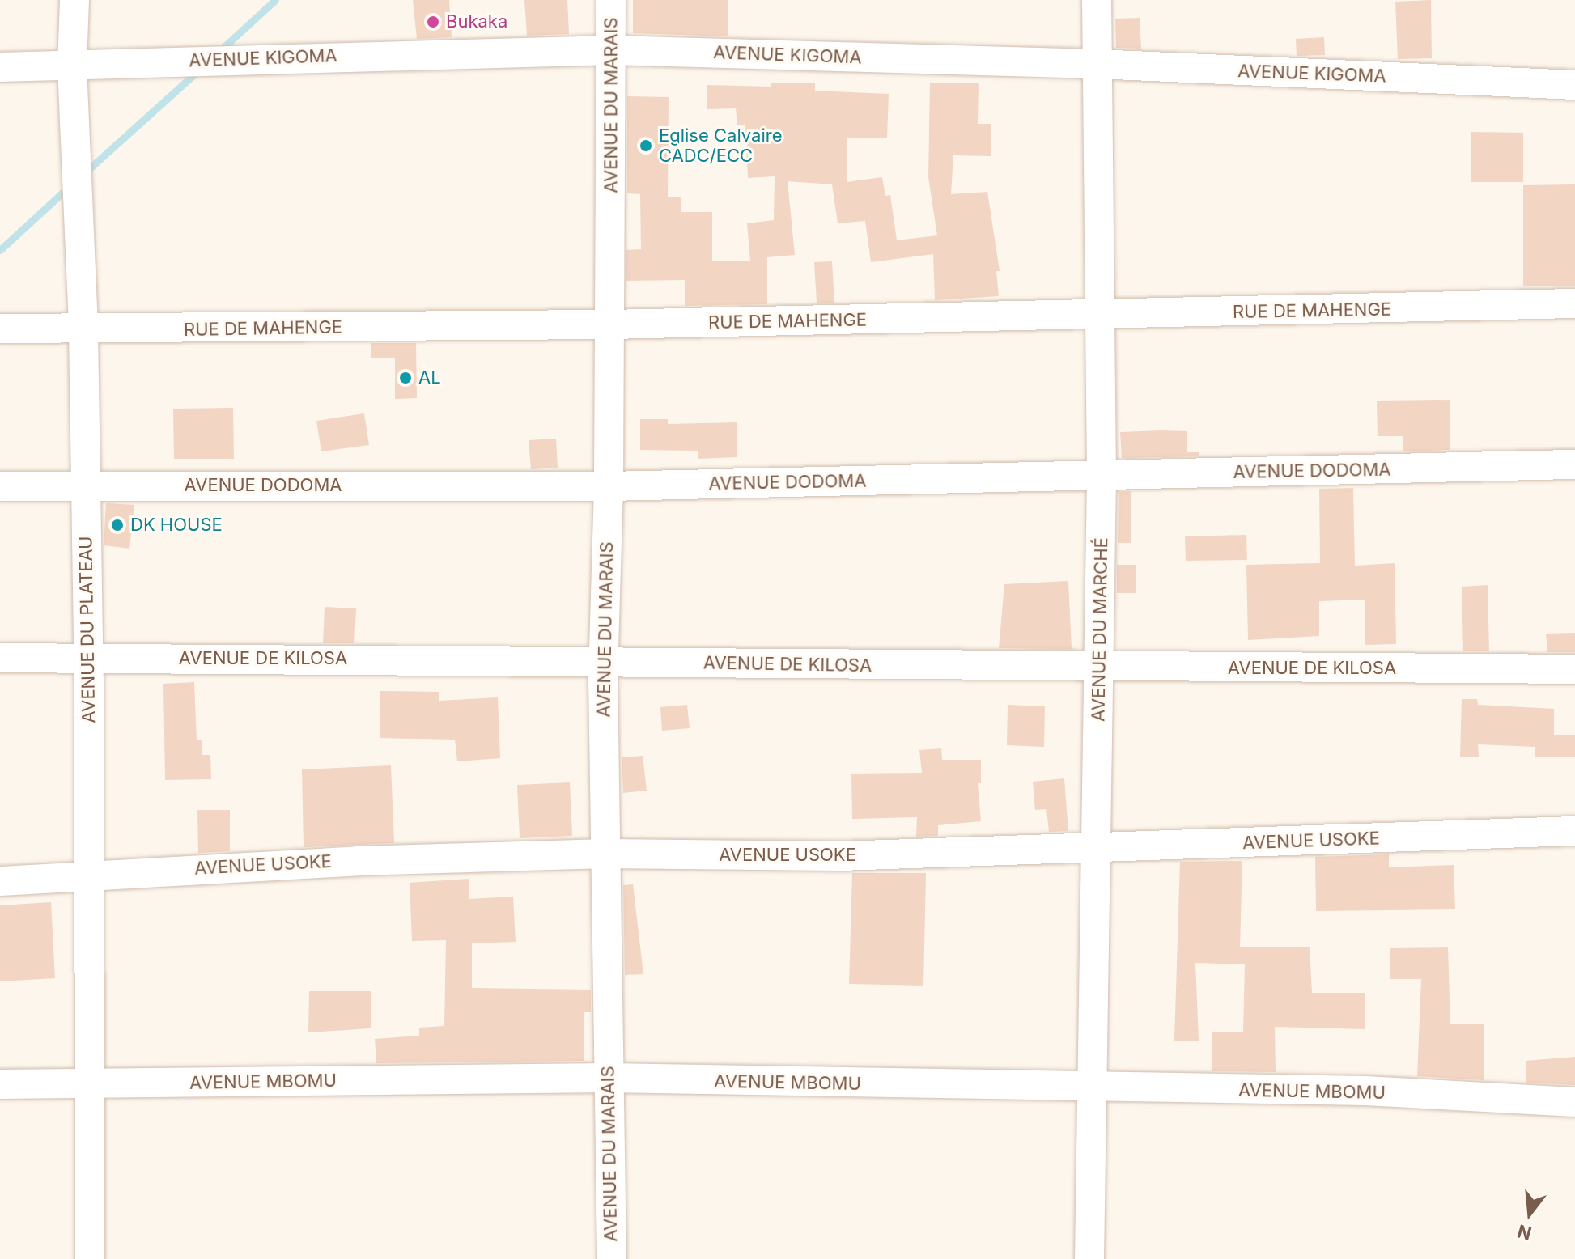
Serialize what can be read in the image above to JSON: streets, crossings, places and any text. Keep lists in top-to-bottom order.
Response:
{
  "streets": {
    "street": [
      "AVENUE KIGOMA",
      "AVENUE DU MARAIS",
      "RUE DE MAHENGE",
      "AVENUE DODOMA",
      "AVENUE DU PLATEAU",
      "AVENUE DU MARCHÉ",
      "AVENUE DE KILOSA",
      "AVENUE USOKE",
      "AVENUE MBOMU"
    ]
  },
  "crossings": [
    ["AVENUE KIGOMA", "AVENUE DU MARAIS"],
    ["AVENUE KIGOMA", "AVENUE DU PLATEAU"],
    ["AVENUE KIGOMA", "AVENUE DU MARCHÉ"],
    ["AVENUE DU MARAIS", "RUE DE MAHENGE"],
    ["AVENUE DU MARAIS", "AVENUE DODOMA"],
    ["AVENUE DU MARAIS", "AVENUE DE KILOSA"],
    ["AVENUE DU MARAIS", "AVENUE USOKE"],
    ["AVENUE DU MARAIS", "AVENUE MBOMU"],
    ["RUE DE MAHENGE", "AVENUE DU PLATEAU"],
    ["RUE DE MAHENGE", "AVENUE DU MARCHÉ"],
    ["AVENUE DODOMA", "AVENUE DU PLATEAU"],
    ["AVENUE DODOMA", "AVENUE DU MARCHÉ"],
    ["AVENUE DU PLATEAU", "AVENUE DE KILOSA"],
    ["AVENUE DU PLATEAU", "AVENUE USOKE"],
    ["AVENUE DU PLATEAU", "AVENUE MBOMU"],
    ["AVENUE DU MARCHÉ", "AVENUE DE KILOSA"],
    ["AVENUE DU MARCHÉ", "AVENUE USOKE"],
    ["AVENUE DU MARCHÉ", "AVENUE MBOMU"]
  ],
  "places": [
    "Bukaka",
    "Eglise Calvaire CADC/ECC",
    "AL",
    "DK HOUSE"
  ],
  "north": "bottom"
}
